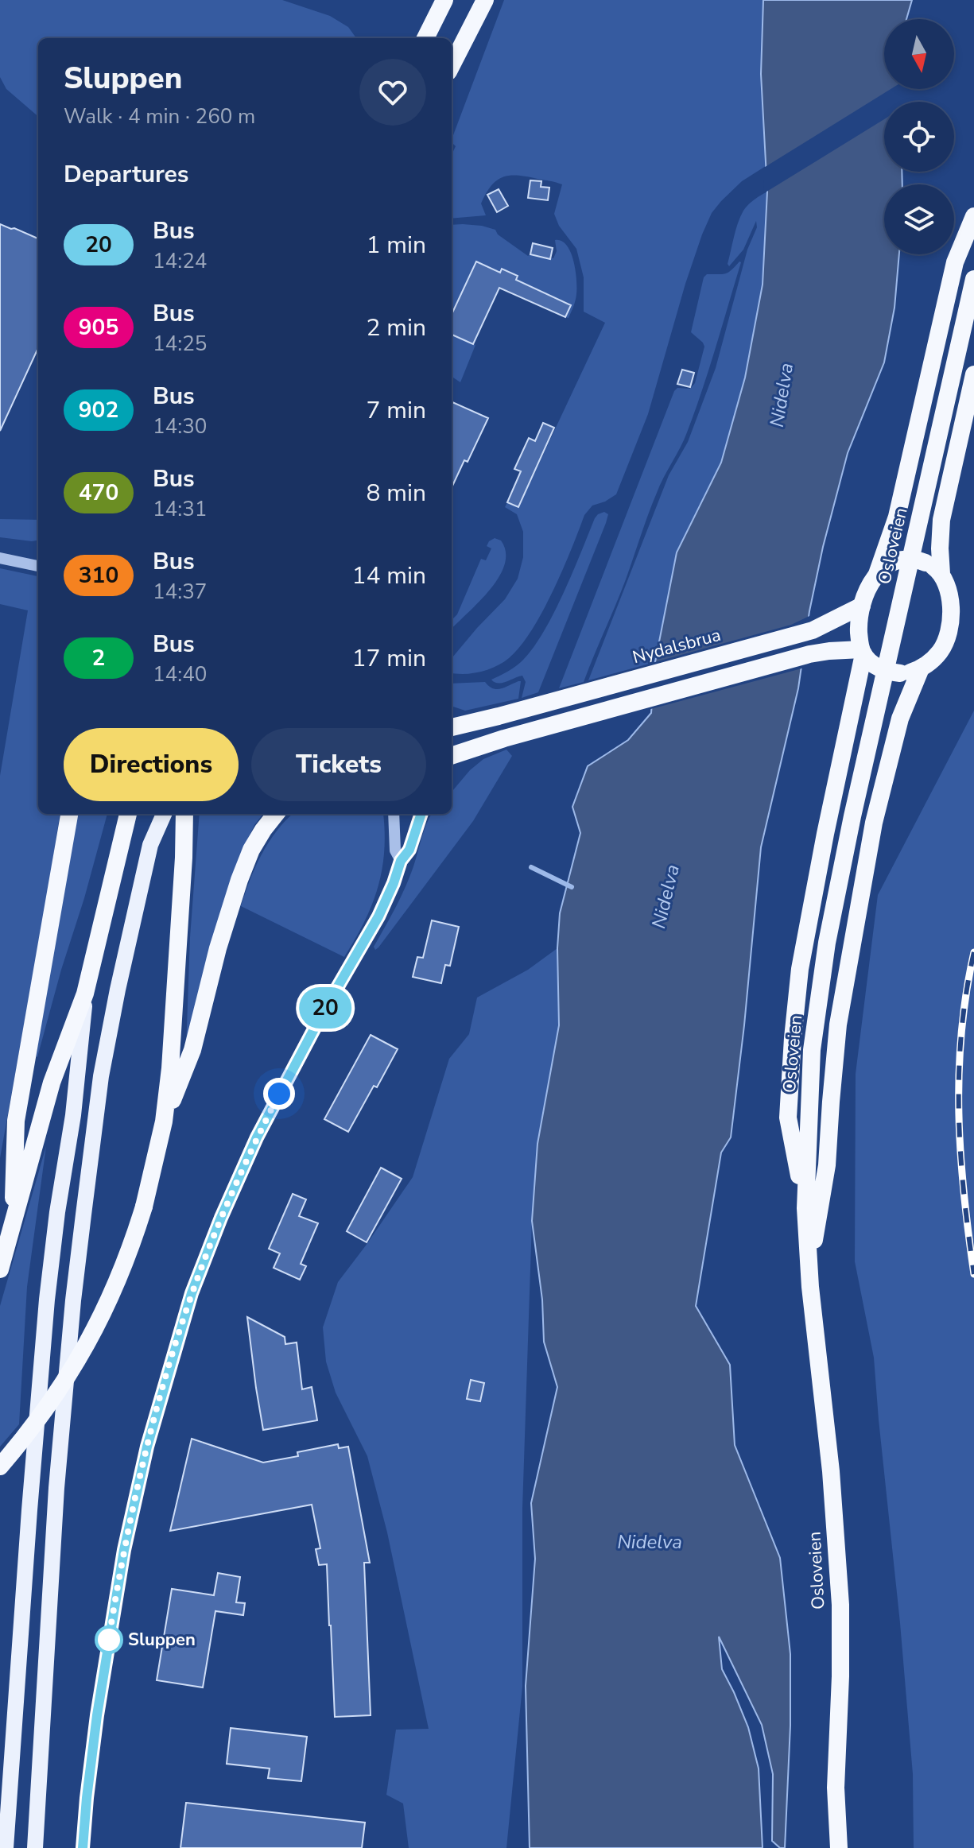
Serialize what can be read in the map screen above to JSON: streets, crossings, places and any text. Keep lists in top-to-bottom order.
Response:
{
  "streets": {
    "highway": ["Osloveien", "Nydalsbrua"]
  },
  "water": ["Nidelva"],
  "places": ["Sluppen"],
  "lines": ["bus line 20"],
  "north": "bottom",
  "page": {
    "on_map": "20",
    "heading": [
      ["Sluppen", "Walk · 4 min · 260 m"],
      "Departures"
    ],
    "list": [
      {
        "mark": "20",
        "name": "Bus",
        "note": "14:24",
        "value": "1 min"
      },
      {
        "mark": "905",
        "name": "Bus",
        "note": "14:25",
        "value": "2 min"
      },
      {
        "mark": "902",
        "name": "Bus",
        "note": "14:30",
        "value": "7 min"
      },
      {
        "mark": "470",
        "name": "Bus",
        "note": "14:31",
        "value": "8 min"
      },
      {
        "mark": "310",
        "name": "Bus",
        "note": "14:37",
        "value": "14 min"
      },
      {
        "mark": "2",
        "name": "Bus",
        "note": "14:40",
        "value": "17 min"
      }
    ],
    "buttons": ["Directions", "Tickets"]
  }
}
